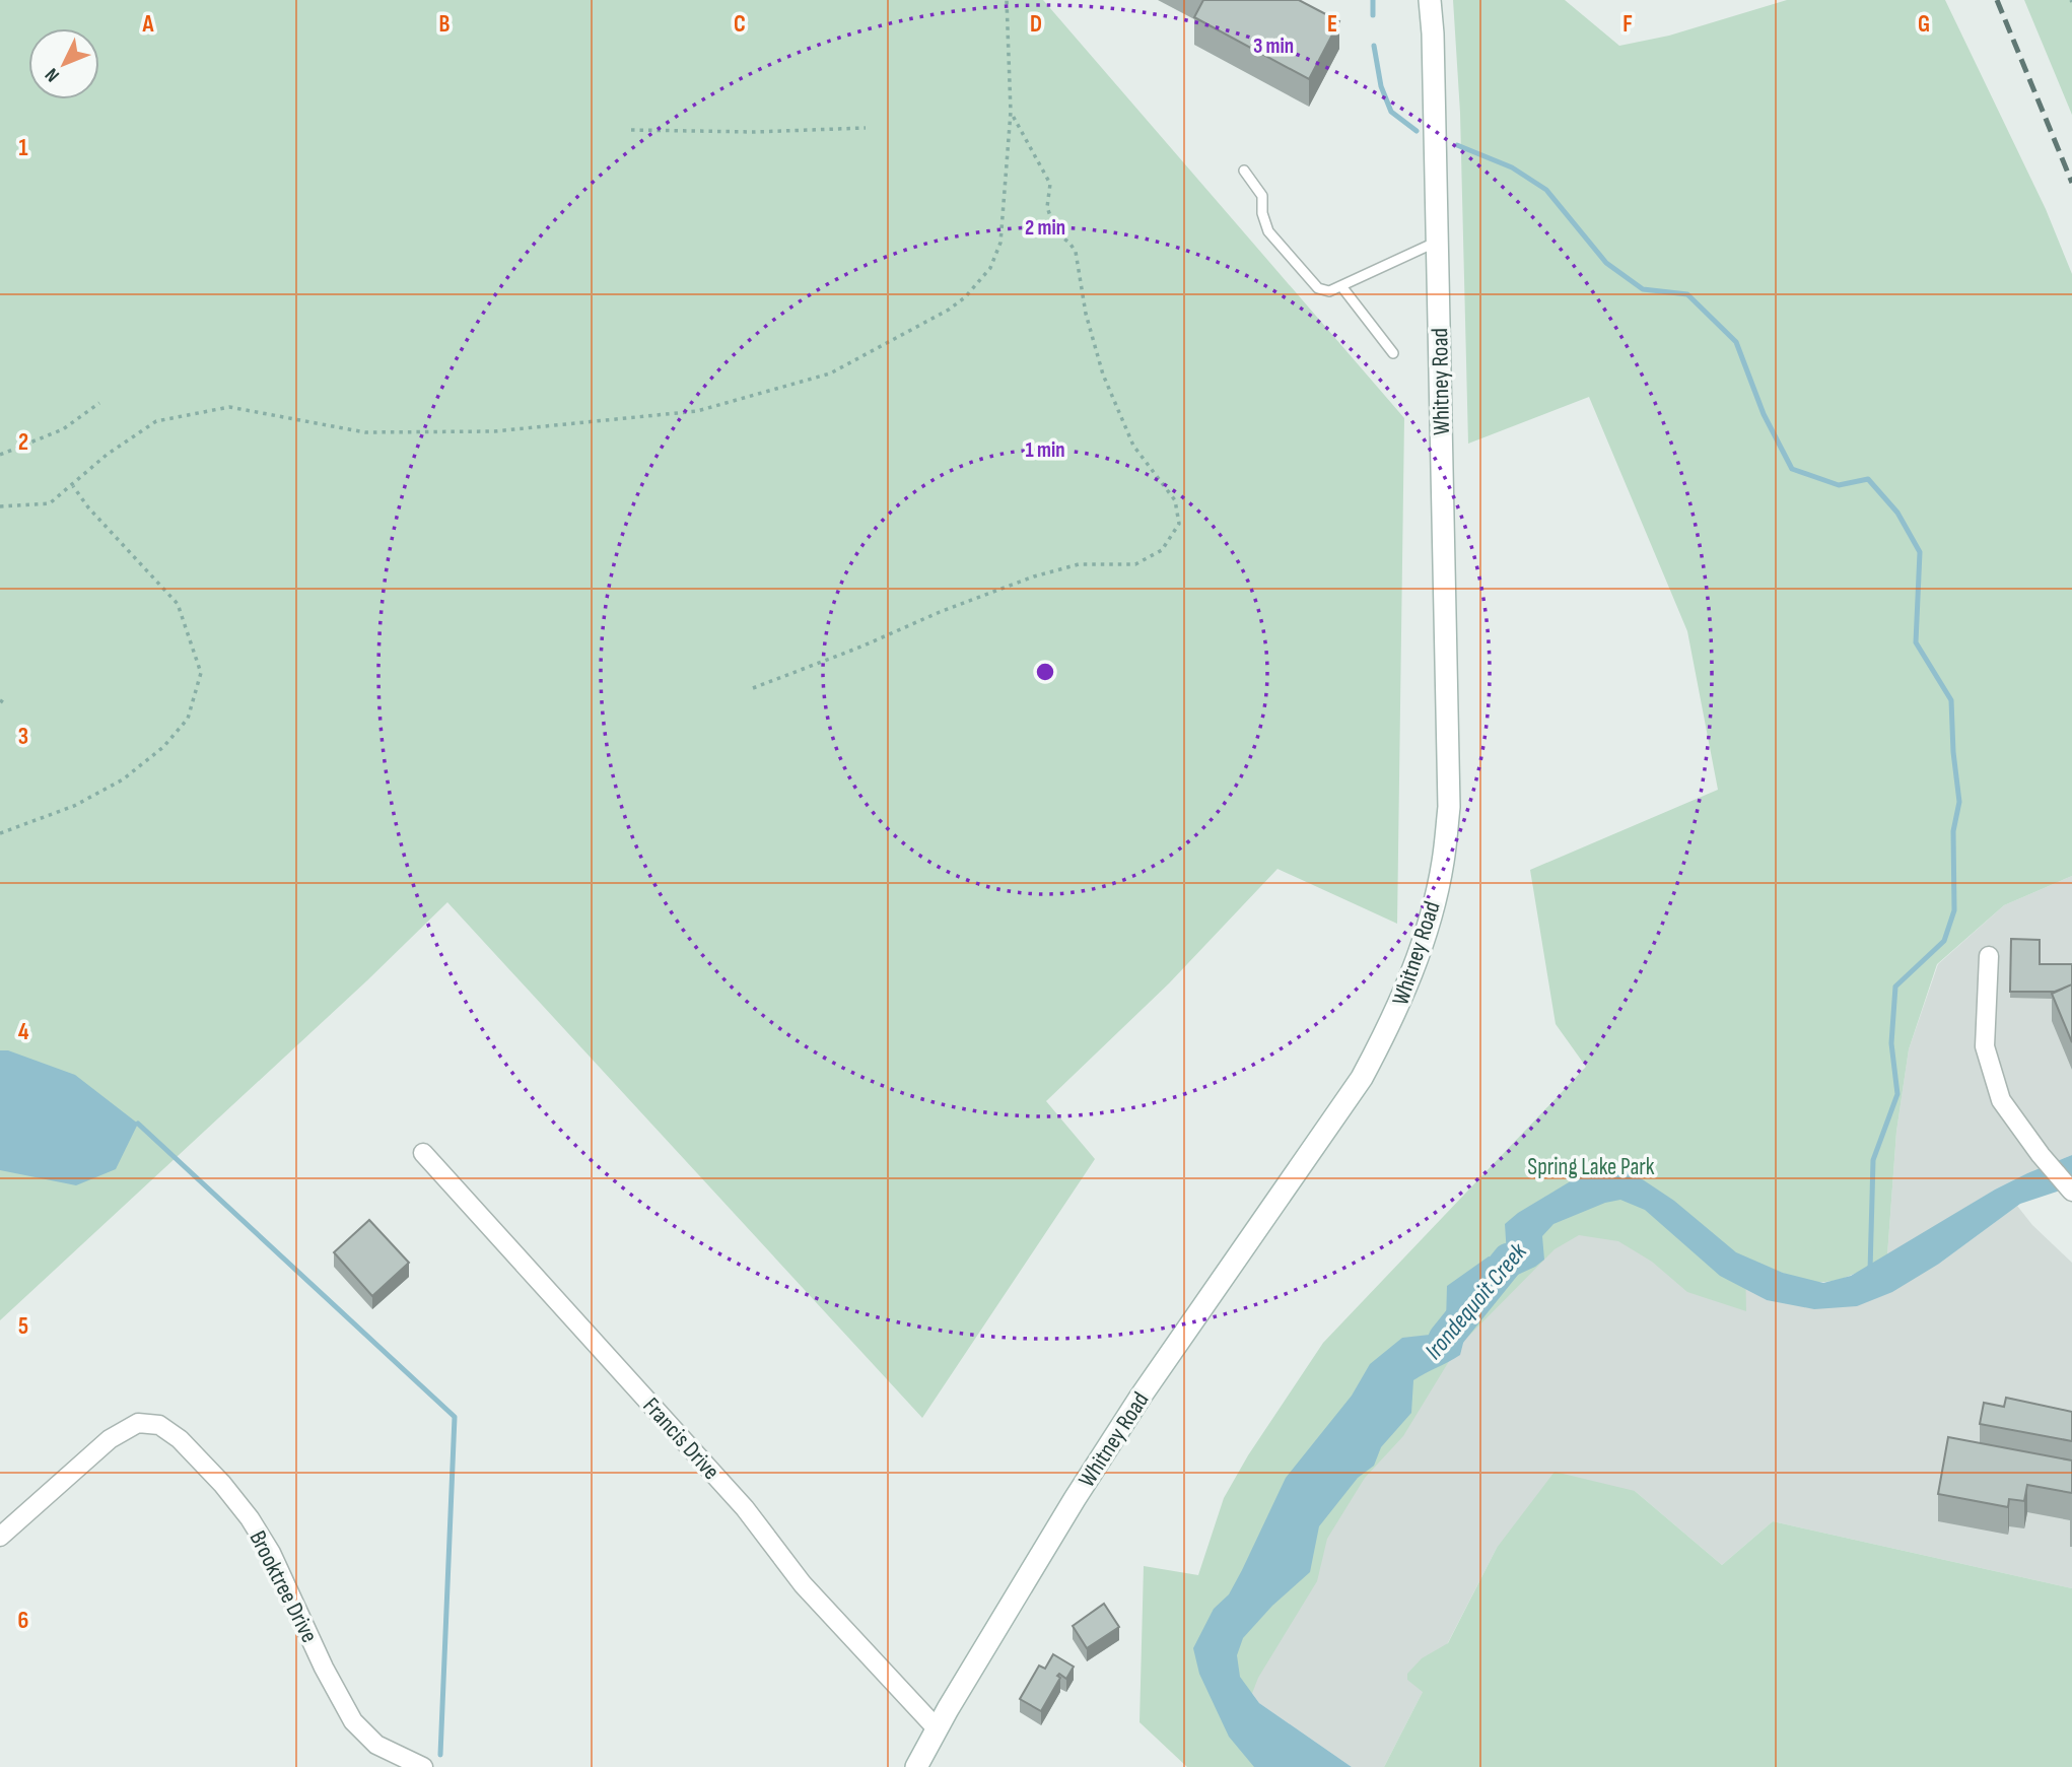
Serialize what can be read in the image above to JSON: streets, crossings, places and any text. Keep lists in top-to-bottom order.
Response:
{
  "streets": {
    "main road": ["Whitney Road"],
    "street": ["Francis Drive", "Brooktree Drive"]
  },
  "crossings": [
    ["Whitney Road", "Francis Drive"]
  ],
  "water": ["Irondequoit Creek"],
  "parks": ["Spring Lake Park"],
  "north": "bottom left",
  "grid": {
    "columns": [
      "A",
      "B",
      "C",
      "D",
      "E",
      "F",
      "G"
    ],
    "rows": [
      "1",
      "2",
      "3",
      "4",
      "5",
      "6"
    ]
  },
  "rings": ["3 min", "2 min", "1 min"]
}
